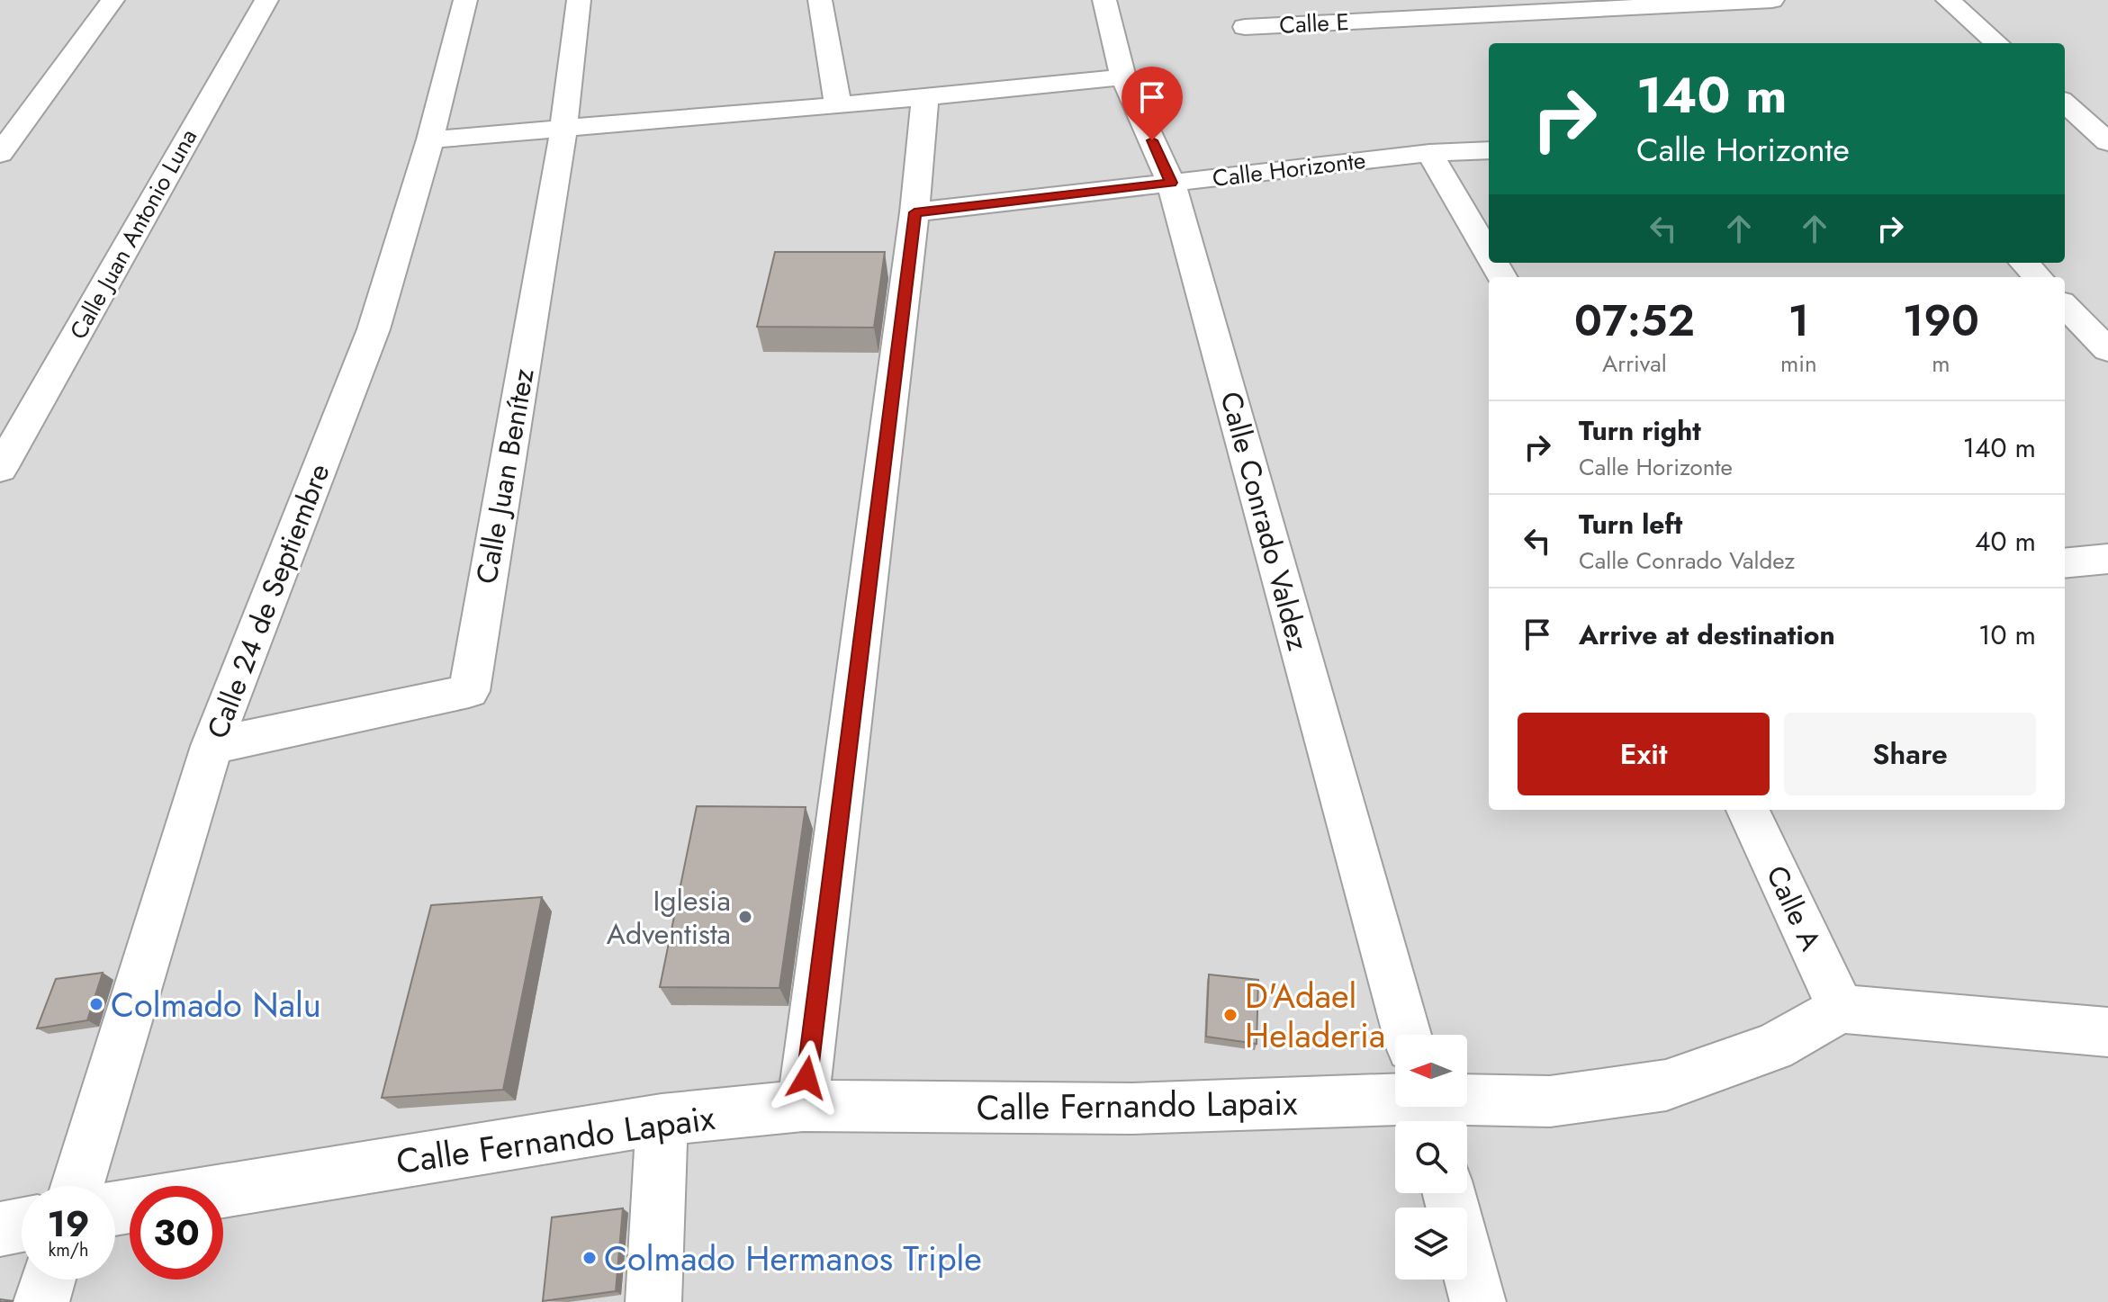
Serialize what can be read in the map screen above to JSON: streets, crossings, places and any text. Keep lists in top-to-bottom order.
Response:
{
  "streets": {
    "street": [
      "Calle E",
      "Calle Horizonte",
      "Calle Juan Antonio Luna",
      "Calle Juan Benítez",
      "Calle Conrado Valdez",
      "Calle 24 de Septiembre",
      "Calle A",
      "Calle Fernando Lapaix"
    ]
  },
  "crossings": [
    ["Calle Horizonte", "Calle Conrado Valdez"],
    ["Calle Juan Benítez", "Calle 24 de Septiembre"],
    ["Calle A", "Calle Fernando Lapaix"]
  ],
  "places": [
    "Iglesia Adventista",
    "Colmado Nalu",
    "D'Adael Heladeria",
    "Colmado Hermanos Triple"
  ],
  "north": "left",
  "page": {
    "turn": ["140 m", "Calle Horizonte"],
    "eta": [
      "07:52",
      "Arrival",
      "1",
      "min",
      "190",
      "m"
    ],
    "list": [
      {
        "name": "Turn right",
        "note": "Calle Horizonte",
        "value": "140 m"
      },
      {
        "name": "Turn left",
        "note": "Calle Conrado Valdez",
        "value": "40 m"
      },
      {
        "name": "Arrive at destination",
        "value": "10 m"
      }
    ],
    "buttons": ["Exit", "Share"],
    "speed": "19 km/h",
    "limit": "30"
  }
}
